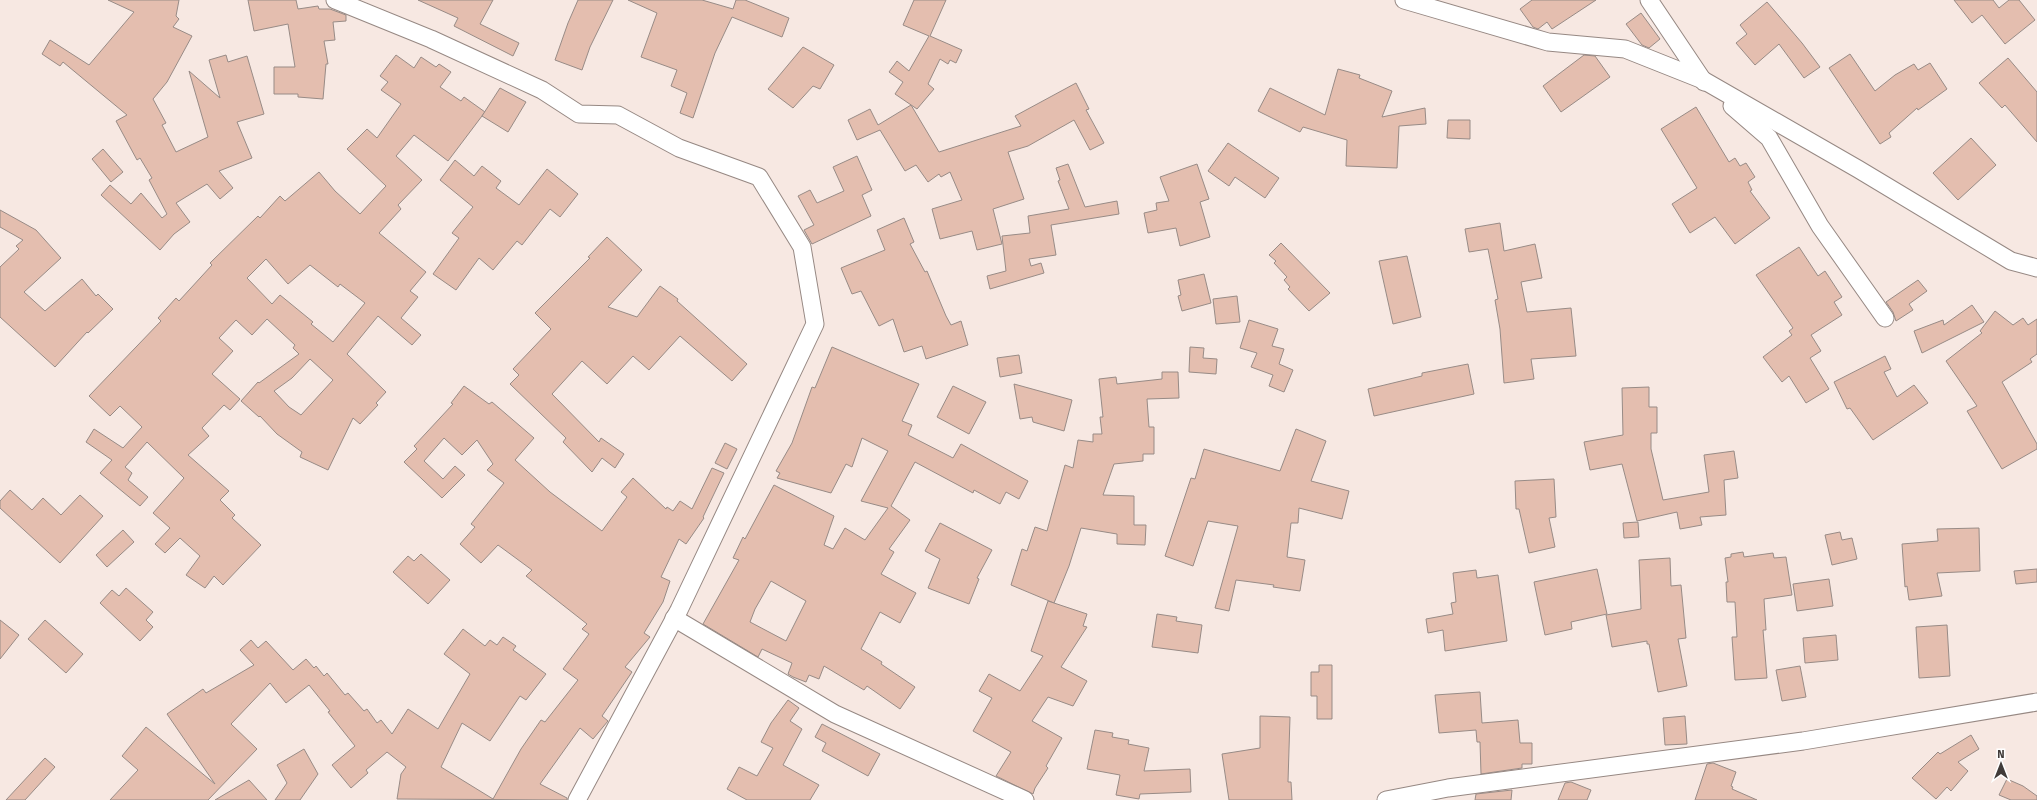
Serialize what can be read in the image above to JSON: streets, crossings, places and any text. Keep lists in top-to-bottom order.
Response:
{
  "north": "top"
}
